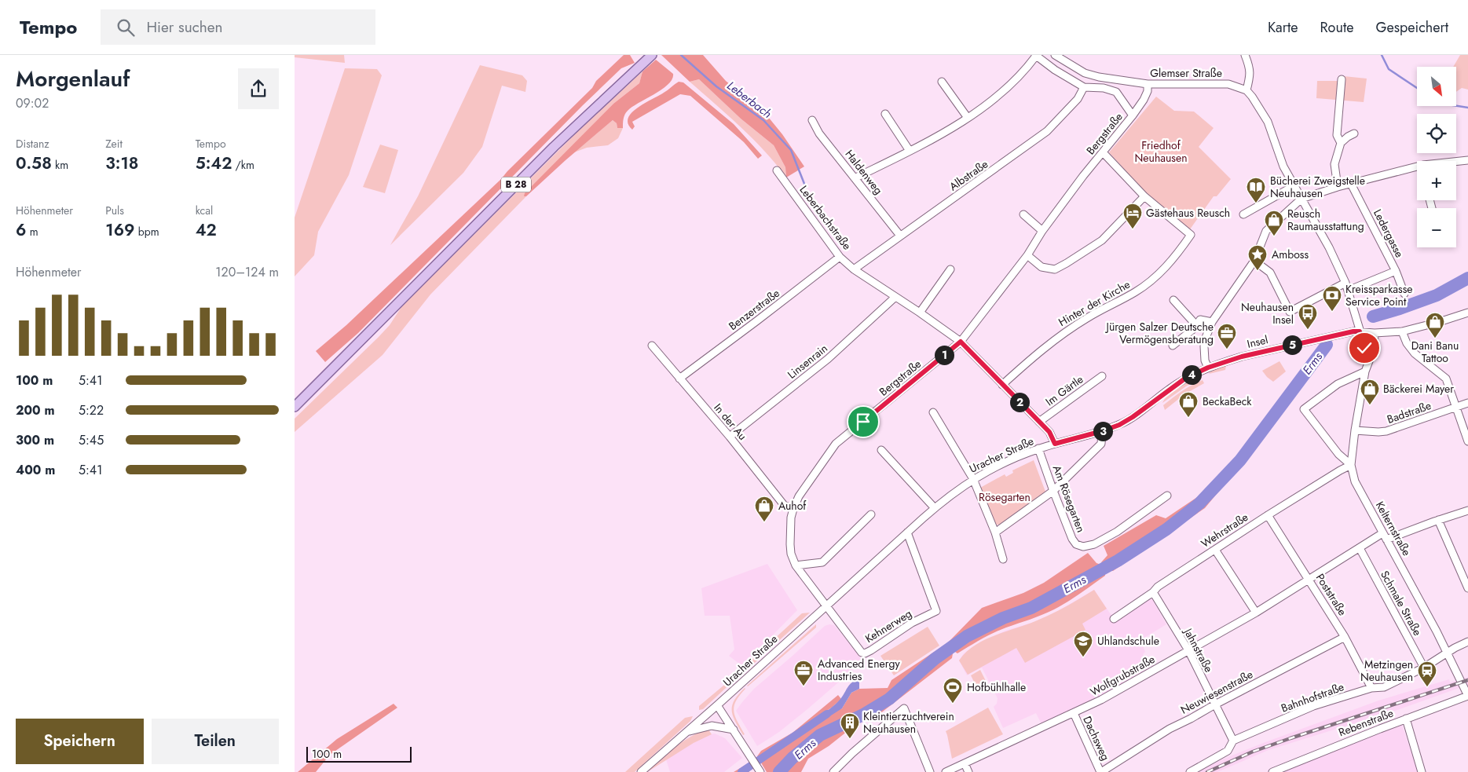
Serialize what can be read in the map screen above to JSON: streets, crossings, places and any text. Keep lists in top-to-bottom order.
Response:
{
  "streets": {
    "main road": ["B 28"],
    "street": [
      "Glemser Straße",
      "Bergstraße",
      "Haldenweg",
      "Albstraße",
      "Leberbachstraße",
      "Ledergasse",
      "Hinter der Kirche",
      "Benzerstraße",
      "Insel",
      "Linsenrain",
      "Im Gärtle",
      "Badstraße",
      "In der Au",
      "Uracher Straße",
      "Am Rösegarten",
      "Kelternstraße",
      "Wehrstraße",
      "Poststraße",
      "Schmale Straße",
      "Kehnerweg",
      "Jahnstraße",
      "Wolfgrubstraße",
      "Neuwiesenstraße",
      "Bahnhofstraße",
      "Rebenstraße",
      "Dachsweg"
    ]
  },
  "crossings": [
    ["Glemser Straße", "Bergstraße"],
    ["Bergstraße", "Leberbachstraße"],
    ["Bergstraße", "In der Au"],
    ["Bergstraße", "Uracher Straße"],
    ["Bergstraße", "Kehnerweg"],
    ["Haldenweg", "Albstraße"],
    ["Albstraße", "Leberbachstraße"],
    ["Leberbachstraße", "Hinter der Kirche"],
    ["Leberbachstraße", "Benzerstraße"],
    ["Leberbachstraße", "Linsenrain"],
    ["Leberbachstraße", "Im Gärtle"],
    ["Leberbachstraße", "Uracher Straße"],
    ["Benzerstraße", "In der Au"],
    ["Insel", "Uracher Straße"],
    ["Insel", "Kelternstraße"],
    ["Linsenrain", "In der Au"],
    ["Badstraße", "Kelternstraße"],
    ["Uracher Straße", "Am Rösegarten"],
    ["Uracher Straße", "Kehnerweg"],
    ["Kelternstraße", "Wehrstraße"],
    ["Kelternstraße", "Wolfgrubstraße"],
    ["Kelternstraße", "Bahnhofstraße"],
    ["Kelternstraße", "Rebenstraße"],
    ["Wehrstraße", "Poststraße"],
    ["Wehrstraße", "Jahnstraße"],
    ["Poststraße", "Wolfgrubstraße"],
    ["Poststraße", "Neuwiesenstraße"],
    ["Poststraße", "Bahnhofstraße"],
    ["Schmale Straße", "Wolfgrubstraße"],
    ["Schmale Straße", "Bahnhofstraße"],
    ["Jahnstraße", "Wolfgrubstraße"],
    ["Jahnstraße", "Neuwiesenstraße"],
    ["Jahnstraße", "Bahnhofstraße"],
    ["Wolfgrubstraße", "Dachsweg"],
    ["Neuwiesenstraße", "Dachsweg"]
  ],
  "water": ["Leberbach", "Erms"],
  "parks": ["Friedhof Neuhausen", "Rösegarten"],
  "places": {
    "library": ["Bücherei Zweigstelle Neuhausen"],
    "hotel": ["Gästehaus Reusch"],
    "shop": [
      "Reusch Raumausstattung",
      "Dani Banu Tattoo",
      "Bäckerei Mayer",
      "BeckaBeck",
      "Auhof"
    ],
    "place": ["Amboss"],
    "bank": ["Kreissparkasse Service Point"],
    "bus stop": ["Neuhausen Insel"],
    "office": ["Jürgen Salzer Deutsche Vermögensberatung", "Advanced Energy Industries"],
    "school or university": ["Uhlandschule"],
    "station": ["Metzingen Neuhausen"],
    "sports": ["Hofbühlhalle"],
    "building": ["Kleintierzuchtverein Neuhausen"]
  },
  "scale_bar": "100 m",
  "north": "bottom right",
  "page": {
    "header": "Tempo",
    "search": "Hier suchen",
    "nav": ["Karte", "Route", "Gespeichert"],
    "heading": ["Morgenlauf", "09:02"],
    "map_buttons": ["+", "−"],
    "stats": [
      ["Distanz", "0.58 km"],
      ["Zeit", "3:18"],
      ["Tempo", "5:42 /km"],
      ["Höhenmeter", "6 m"],
      ["Puls", "169 bpm"],
      ["kcal", "42"]
    ],
    "chart": ["Höhenmeter", "120–124 m"],
    "pins": [
      "5",
      "1",
      "4",
      "2",
      "3"
    ],
    "list": [
      {
        "name": "100 m",
        "note": "5:41"
      },
      {
        "name": "200 m",
        "note": "5:22"
      },
      {
        "name": "300 m",
        "note": "5:45"
      },
      {
        "name": "400 m",
        "note": "5:41"
      }
    ],
    "buttons": ["Speichern", "Teilen"],
    "scale": "100 m"
  }
}
